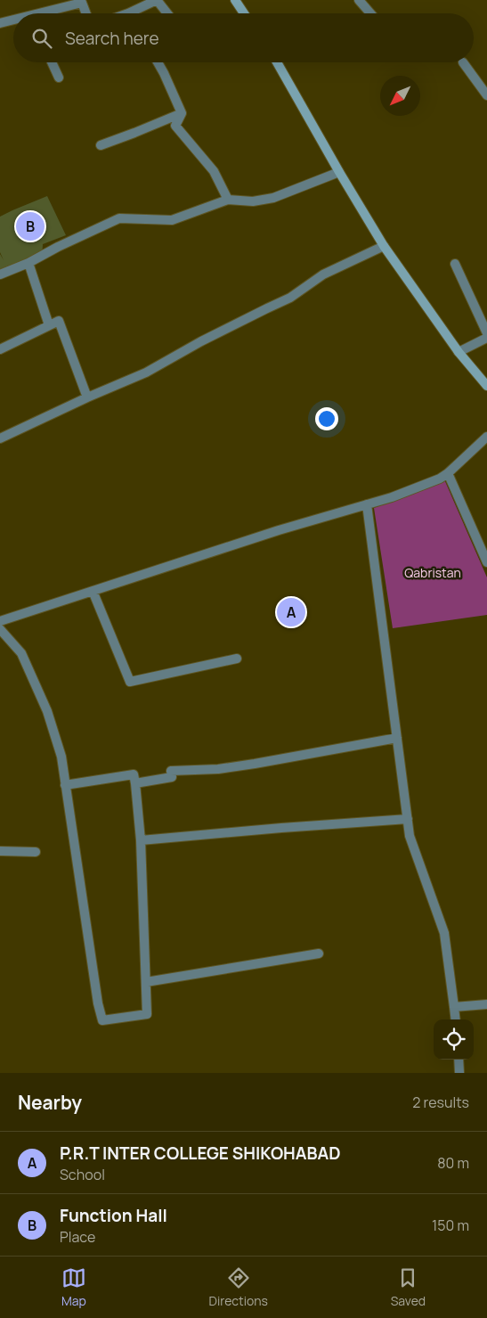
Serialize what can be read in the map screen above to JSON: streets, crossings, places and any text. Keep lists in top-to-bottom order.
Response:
{
  "parks": ["Qabristan"],
  "north": "bottom left",
  "page": {
    "search": "Search here",
    "pins": ["B", "A"],
    "heading": ["Nearby", "2 results"],
    "list": [
      {
        "mark": "A",
        "name": "P.R.T INTER COLLEGE SHIKOHABAD",
        "note": "School",
        "value": "80 m"
      },
      {
        "mark": "B",
        "name": "Function Hall",
        "note": "Place",
        "value": "150 m"
      }
    ],
    "nav": ["Map", "Directions", "Saved"]
  }
}
